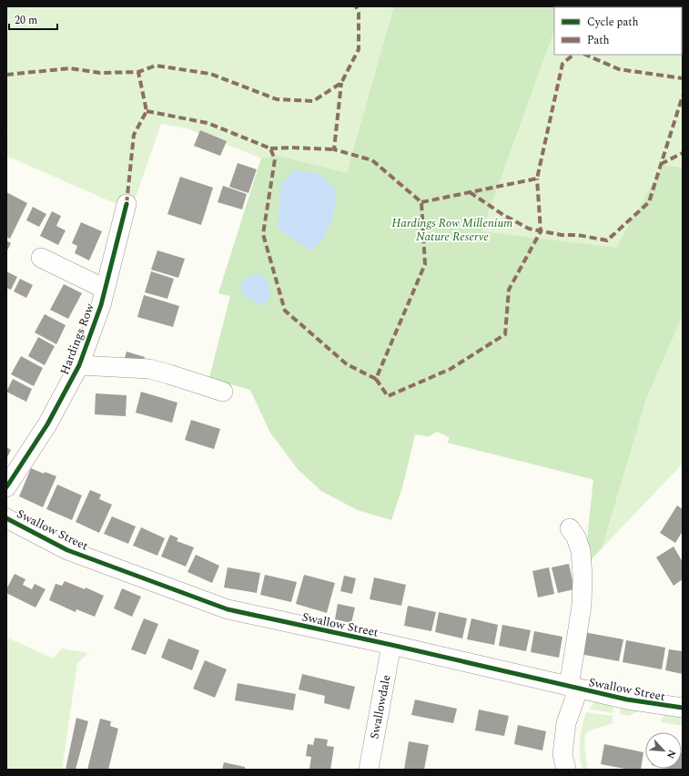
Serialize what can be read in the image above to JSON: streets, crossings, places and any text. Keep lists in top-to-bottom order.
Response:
{
  "streets": {
    "street": ["Hardings Row", "Swallow Street", "Swallowdale"]
  },
  "crossings": [
    ["Swallow Street", "Swallowdale"]
  ],
  "parks": ["Hardings Row Millenium Nature Reserve"],
  "legend": ["Cycle path", "Path"],
  "scale_bar": "20 m",
  "north": "bottom right"
}
